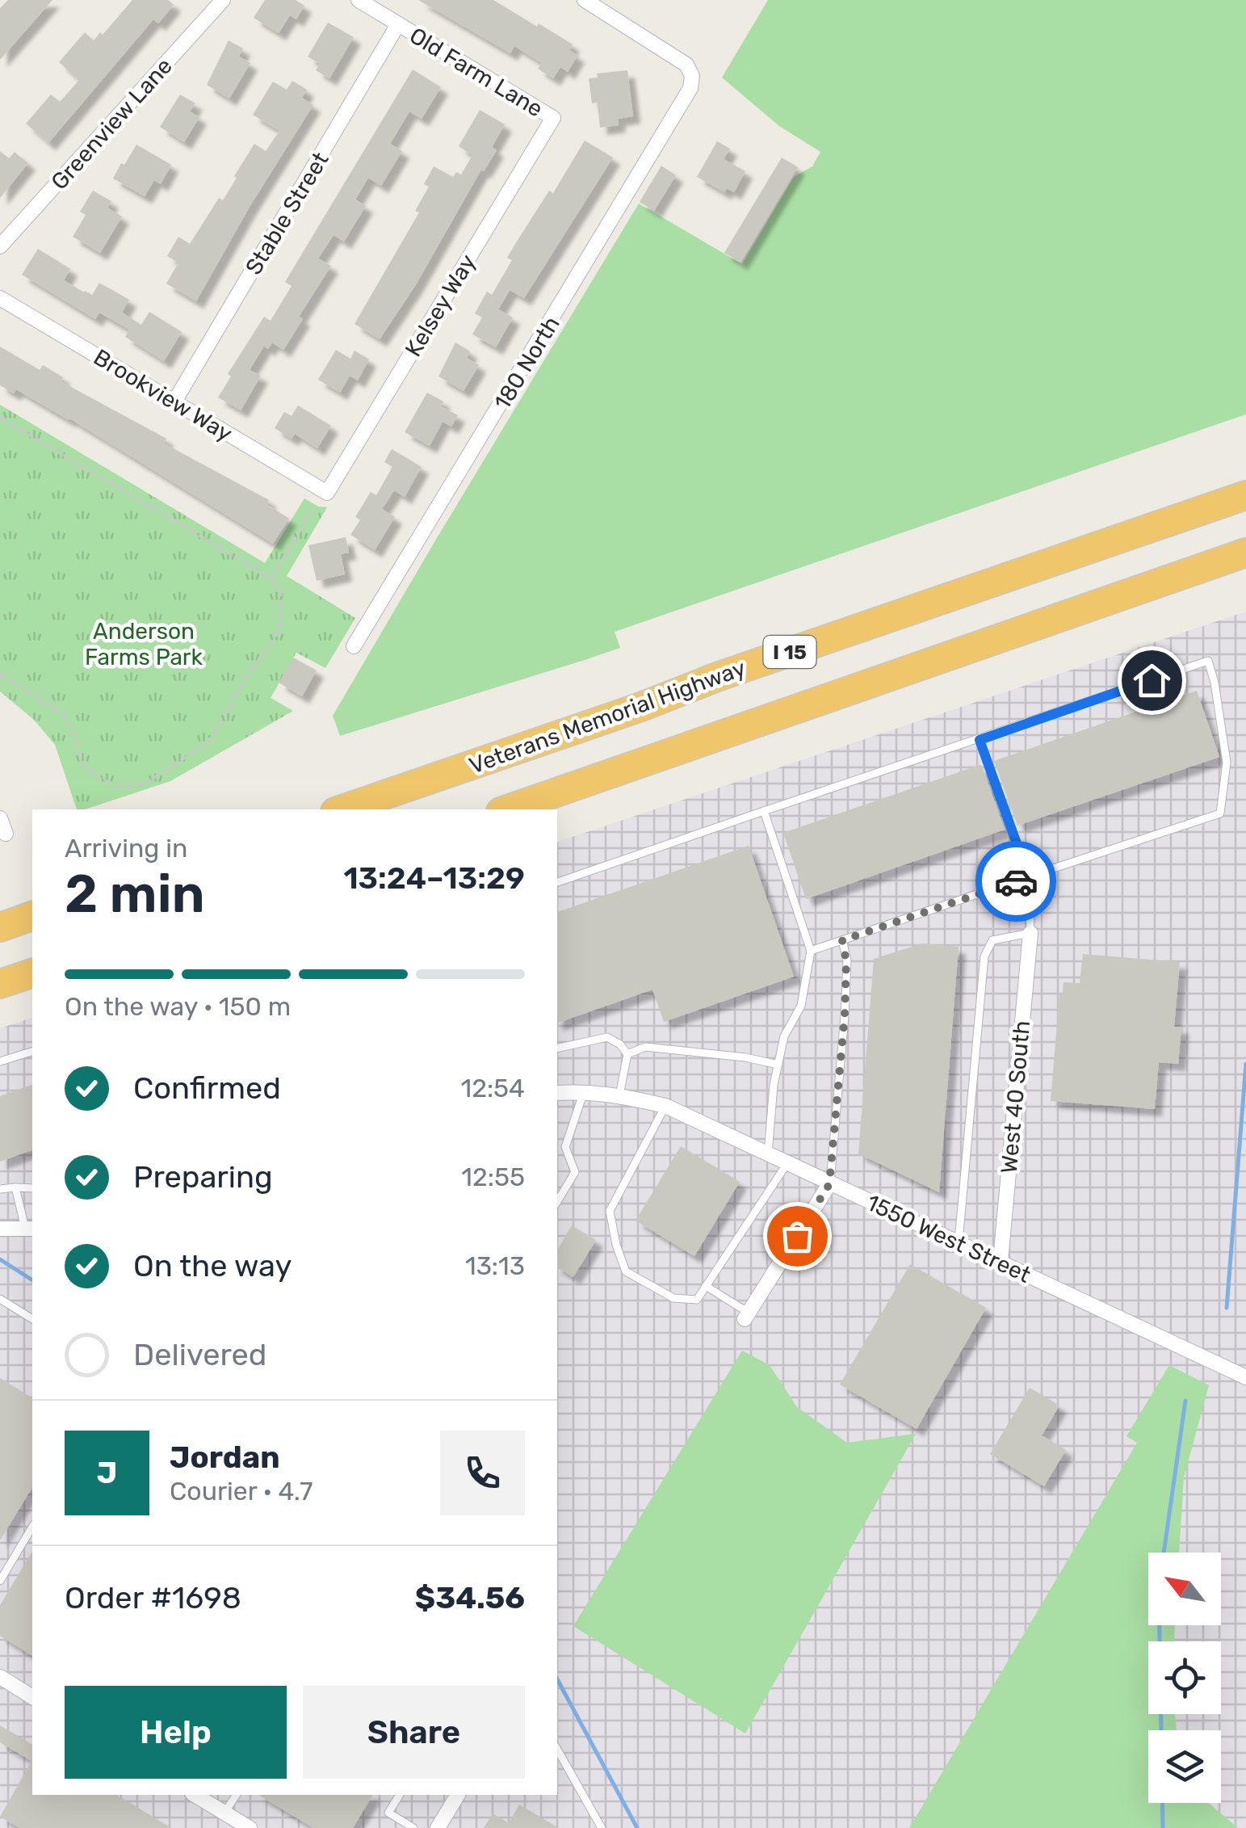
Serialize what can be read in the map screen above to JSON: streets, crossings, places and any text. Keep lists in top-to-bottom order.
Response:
{
  "streets": {
    "highway": ["I 15", "Veterans Memorial Highway"],
    "street": [
      "Old Farm Lane",
      "Greenview Lane",
      "Stable Street",
      "Kelsey Way",
      "180 North",
      "Brookview Way",
      "West 40 South",
      "1550 West Street"
    ]
  },
  "crossings": [
    ["Old Farm Lane", "Stable Street"],
    ["Old Farm Lane", "Kelsey Way"],
    ["Stable Street", "Brookview Way"],
    ["Kelsey Way", "Brookview Way"],
    ["West 40 South", "1550 West Street"]
  ],
  "parks": ["Anderson Farms Park"],
  "north": "top left",
  "page": {
    "heading": ["2 min", "Arriving in", "13:24–13:29"],
    "panel": [
      "Jordan",
      "Courier · 4.7",
      "Order #1698",
      "$34.56"
    ],
    "bar": "On the way · 150 m",
    "list": [
      ["Confirmed", "12:54"],
      ["Preparing", "12:55"],
      ["On the way", "13:13"],
      "Delivered"
    ],
    "round": "J",
    "buttons": ["Help", "Share"]
  }
}
